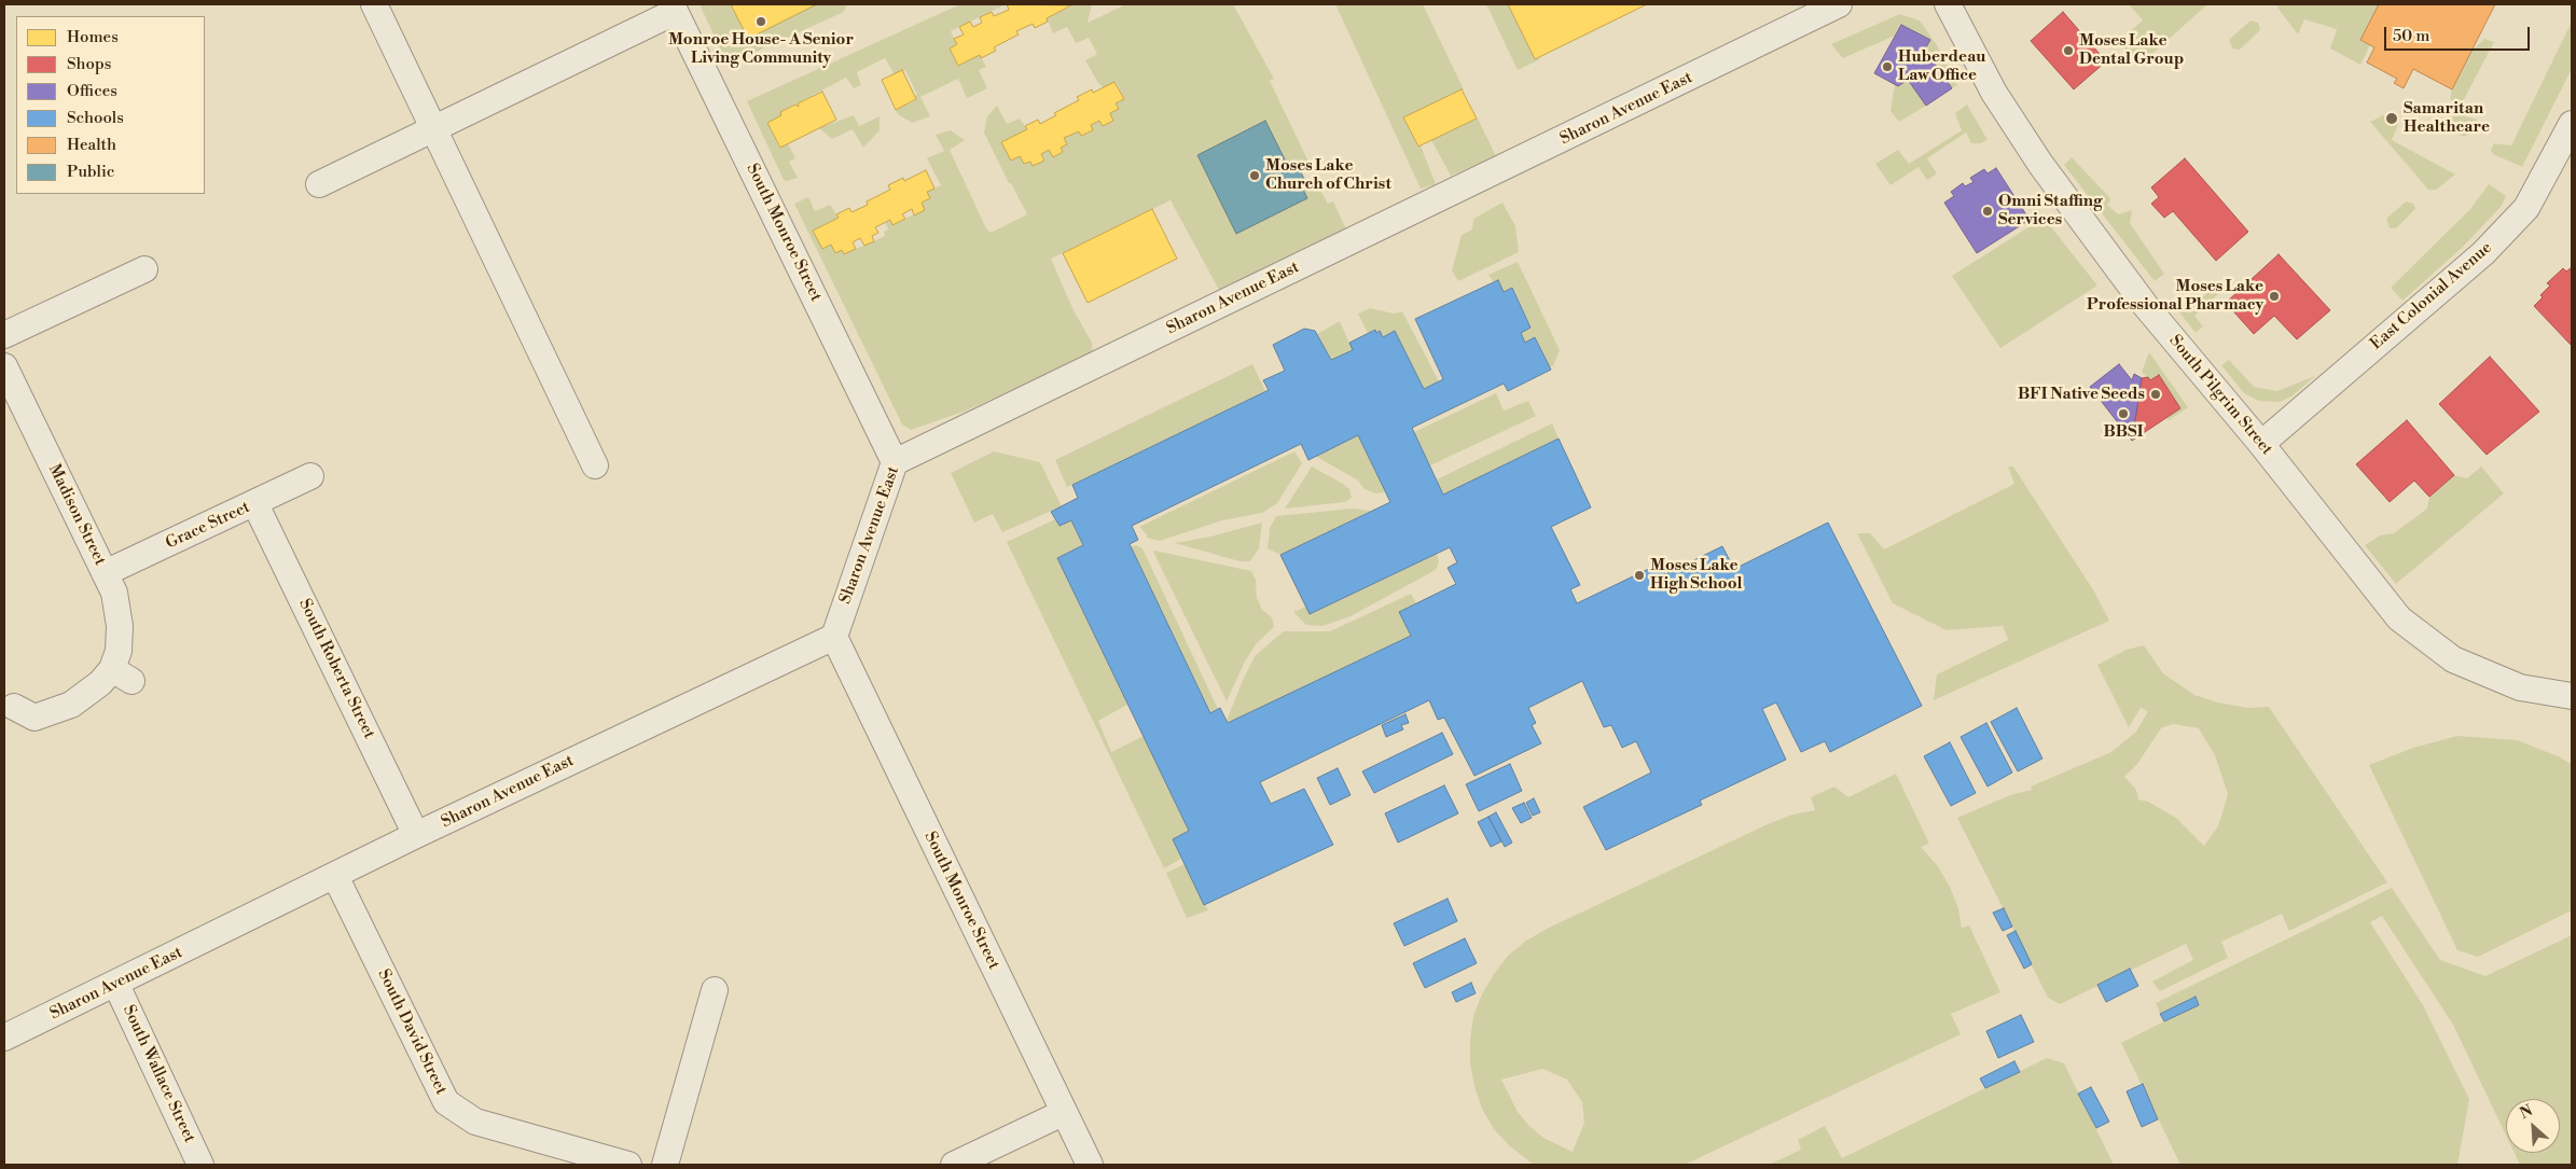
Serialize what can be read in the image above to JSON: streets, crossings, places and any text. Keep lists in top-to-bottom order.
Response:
{
  "streets": {
    "street": [
      "Sharon Avenue East",
      "South Monroe Street",
      "East Colonial Avenue",
      "South Pilgrim Street",
      "Madison Street",
      "Grace Street",
      "South Roberta Street",
      "South David Street",
      "South Wallace Street"
    ]
  },
  "crossings": [
    ["Sharon Avenue East", "South Monroe Street"],
    ["Sharon Avenue East", "South Roberta Street"],
    ["Sharon Avenue East", "South David Street"],
    ["Sharon Avenue East", "South Wallace Street"],
    ["East Colonial Avenue", "South Pilgrim Street"],
    ["Madison Street", "Grace Street"],
    ["Grace Street", "South Roberta Street"]
  ],
  "places": [
    "Monroe House- A Senior Living Community",
    "Moses Lake Dental Group",
    "Huberdeau Law Office",
    "Samaritan Healthcare",
    "Moses Lake Church of Christ",
    "Omni Staffing Services",
    "Moses Lake Professional Pharmacy",
    "BFI Native Seeds",
    "BBSI",
    "Moses Lake High School"
  ],
  "legend": [
    "Homes",
    "Shops",
    "Offices",
    "Schools",
    "Health",
    "Public"
  ],
  "scale_bar": "50 m",
  "north": "top left"
}
